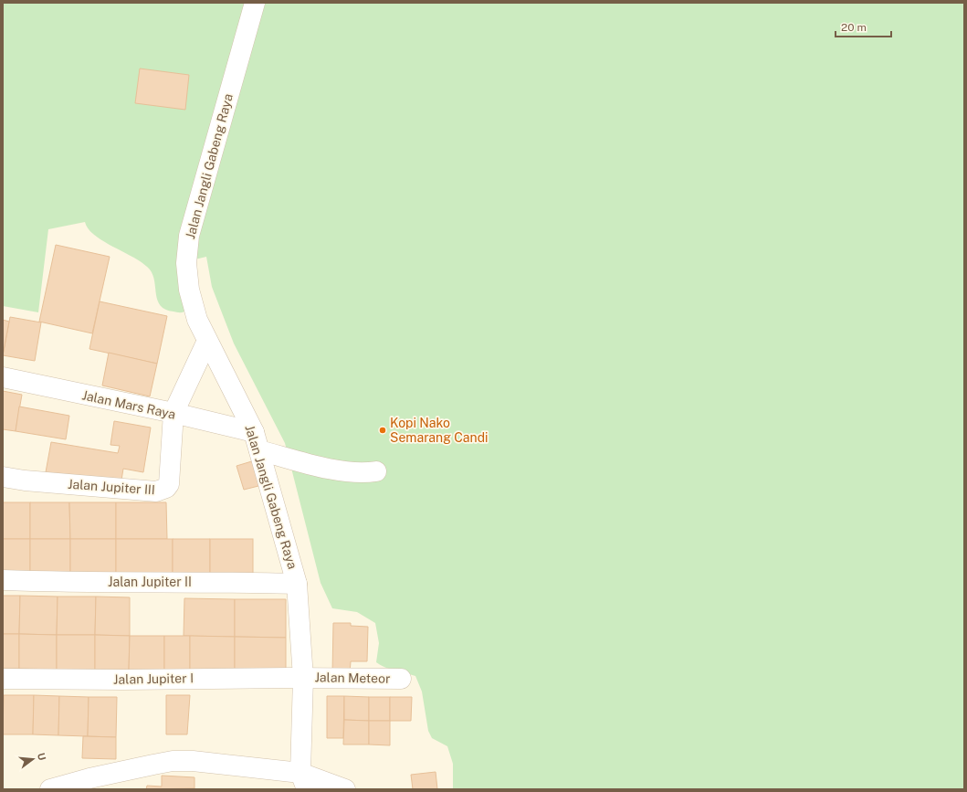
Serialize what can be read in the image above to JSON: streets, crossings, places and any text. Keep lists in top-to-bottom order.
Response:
{
  "streets": {
    "street": [
      "Jalan Jangli Gabeng Raya",
      "Jalan Mars Raya",
      "Jalan Jupiter III",
      "Jalan Jupiter II",
      "Jalan Meteor",
      "Jalan Jupiter I"
    ]
  },
  "crossings": [
    ["Jalan Jangli Gabeng Raya", "Jalan Mars Raya"],
    ["Jalan Jangli Gabeng Raya", "Jalan Jupiter II"],
    ["Jalan Jangli Gabeng Raya", "Jalan Meteor"],
    ["Jalan Jangli Gabeng Raya", "Jalan Jupiter I"],
    ["Jalan Mars Raya", "Jalan Jupiter III"],
    ["Jalan Meteor", "Jalan Jupiter I"]
  ],
  "places": ["Kopi Nako Semarang Candi"],
  "scale_bar": "20 m",
  "north": "right"
}
